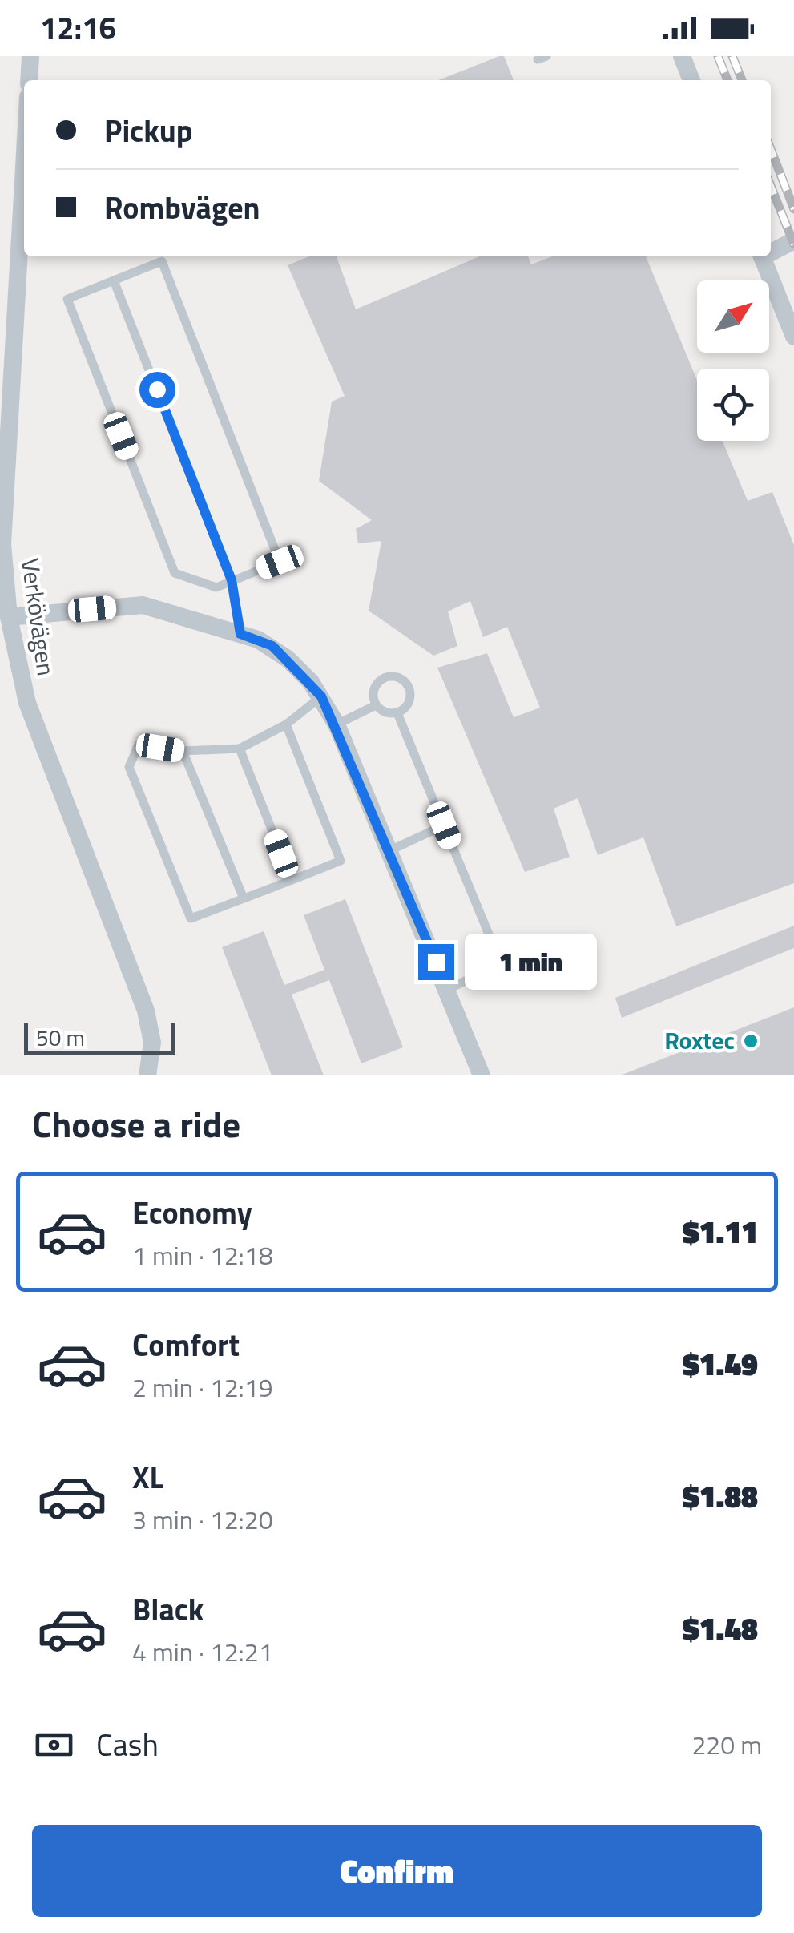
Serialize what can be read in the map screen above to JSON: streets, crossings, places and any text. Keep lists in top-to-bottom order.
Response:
{
  "streets": {
    "street": ["Verkövägen"]
  },
  "places": ["Roxtec"],
  "scale_bar": "50 m",
  "north": "top right",
  "page": {
    "status": "12:16",
    "banner": ["Pickup", "Rombvägen"],
    "bubble": "1 min",
    "scale": "50 m",
    "heading": "Choose a ride",
    "list": [
      {
        "name": "Economy",
        "note": "1 min · 12:18",
        "value": "$1.11"
      },
      {
        "name": "Comfort",
        "note": "2 min · 12:19",
        "value": "$1.49"
      },
      {
        "name": "XL",
        "note": "3 min · 12:20",
        "value": "$1.88"
      },
      {
        "name": "Black",
        "note": "4 min · 12:21",
        "value": "$1.48"
      }
    ],
    "pay": ["Cash", "220 m"],
    "buttons": "Confirm"
  }
}
